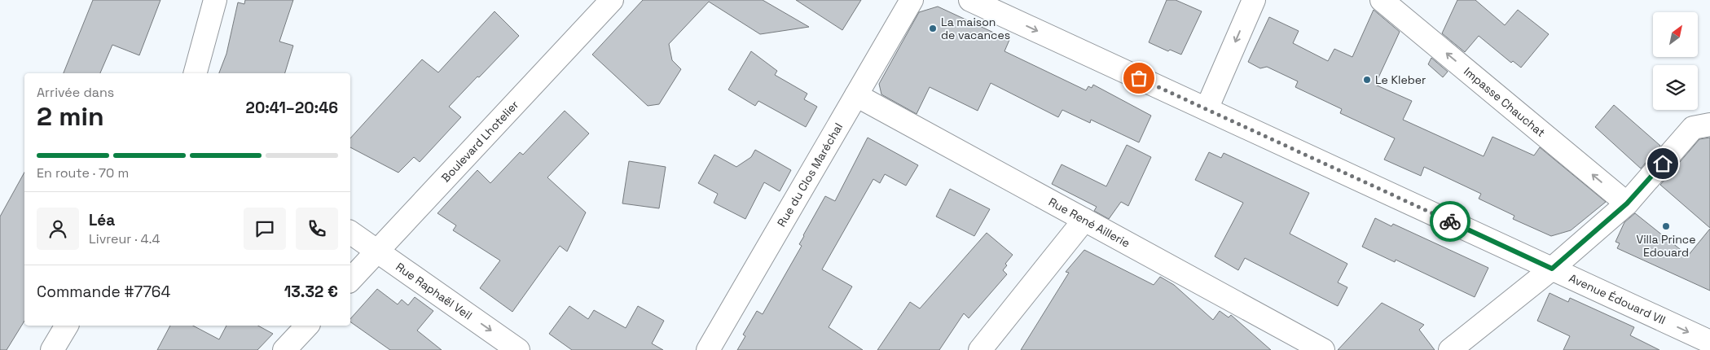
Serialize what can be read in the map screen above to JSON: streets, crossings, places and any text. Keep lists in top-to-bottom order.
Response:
{
  "streets": {
    "street": [
      "Impasse Chauchat",
      "Boulevard Lhotelier",
      "Rue du Clos Maréchal",
      "Rue René Aillerie",
      "Rue Raphaël Veil",
      "Avenue Édouard VII"
    ]
  },
  "crossings": [
    ["Boulevard Lhotelier", "Rue Raphaël Veil"],
    ["Rue du Clos Maréchal", "Rue René Aillerie"]
  ],
  "one_way": ["Impasse Chauchat", "Rue Raphaël Veil", "Avenue Édouard VII"],
  "places": ["La maison de vacances", "Le Kleber", "Villa Prince Edouard"],
  "north": "top right",
  "page": {
    "heading": ["2 min", "Arrivée dans", "20:41–20:46"],
    "panel": [
      "Léa",
      "Livreur · 4.4",
      "Commande #7764",
      "13.32 €"
    ],
    "bar": "En route · 70 m"
  }
}
